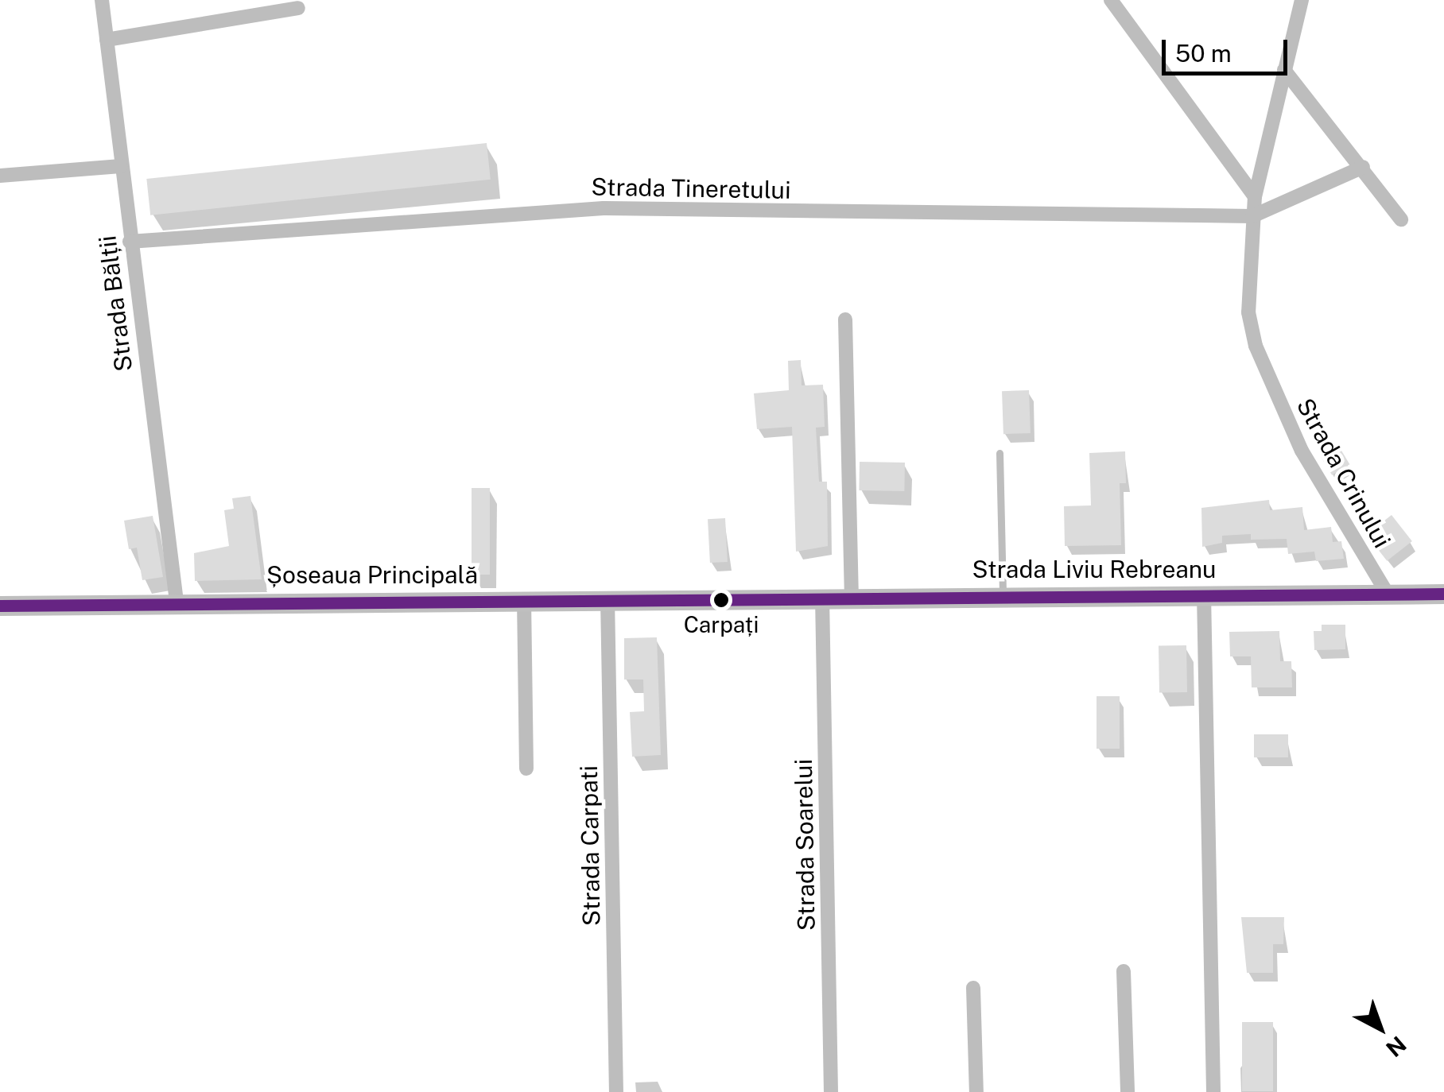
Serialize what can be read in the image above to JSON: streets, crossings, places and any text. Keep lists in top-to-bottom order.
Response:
{
  "streets": {
    "main road": ["Strada Liviu Rebreanu", "Șoseaua Principală"],
    "street": [
      "Strada Tineretului",
      "Strada Bălții",
      "Strada Crinului",
      "Strada Soarelui",
      "Strada Carpati"
    ]
  },
  "crossings": [
    ["Strada Tineretului", "Strada Bălții"],
    ["Strada Tineretului", "Strada Crinului"],
    ["Strada Bălții", "Șoseaua Principală"],
    ["Strada Crinului", "Strada Liviu Rebreanu"],
    ["Strada Liviu Rebreanu", "Șoseaua Principală"],
    ["Strada Liviu Rebreanu", "Strada Soarelui"],
    ["Șoseaua Principală", "Strada Carpati"]
  ],
  "places": ["Carpați"],
  "scale_bar": "50 m",
  "north": "bottom right"
}
